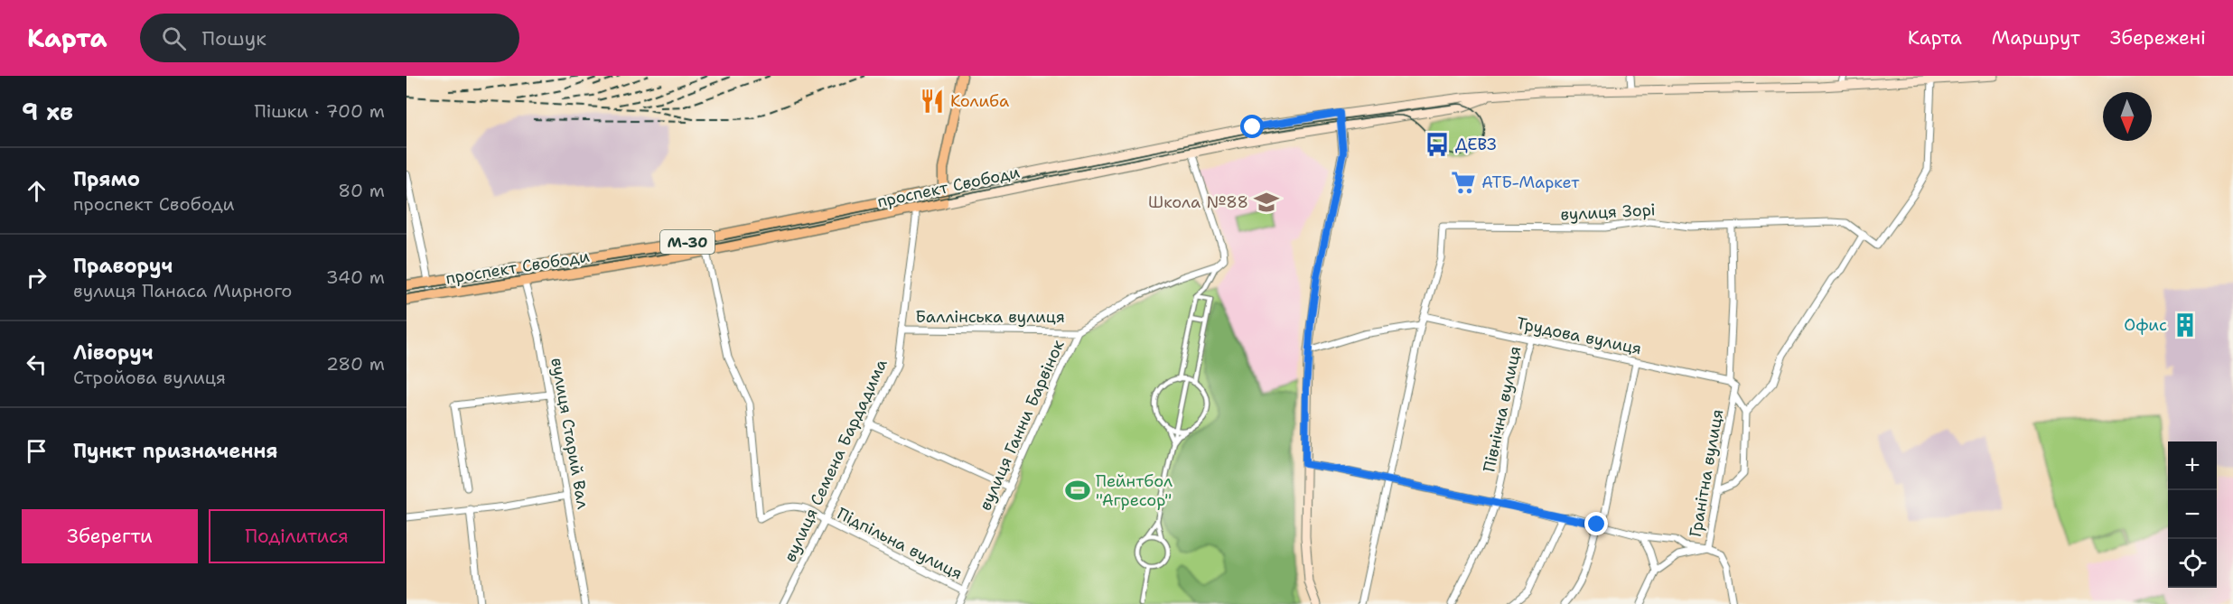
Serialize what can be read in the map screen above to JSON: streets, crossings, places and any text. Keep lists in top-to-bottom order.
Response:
{
  "streets": {
    "highway": ["проспект Свободи", "М-30"],
    "street": [
      "вулиця Зорі",
      "Баллінська вулиця",
      "Трудова вулиця",
      "Північна вулиця",
      "вулиця Ганни Барвінок",
      "вулиця Старий Вал",
      "вулиця Семена Бардадима",
      "Гранітна вулиця",
      "Підпільна вулиця"
    ]
  },
  "crossings": [
    ["проспект Свободи", "вулиця Зорі"],
    ["проспект Свободи", "вулиця Старий Вал"],
    ["проспект Свободи", "вулиця Семена Бардадима"],
    ["проспект Свободи", "Підпільна вулиця"],
    ["вулиця Зорі", "Трудова вулиця"],
    ["Баллінська вулиця", "вулиця Ганни Барвінок"],
    ["Баллінська вулиця", "вулиця Семена Бардадима"],
    ["Трудова вулиця", "Північна вулиця"],
    ["Трудова вулиця", "Гранітна вулиця"],
    ["вулиця Ганни Барвінок", "Підпільна вулиця"],
    ["вулиця Семена Бардадима", "Підпільна вулиця"]
  ],
  "places": {
    "restaurant": ["Колиба"],
    "bus stop": ["ДЕВЗ"],
    "supermarket": ["АТБ-Маркет"],
    "school or university": ["Школа №88"],
    "building": ["Офис"],
    "sports": ["Пейнтбол \"Агресор\""]
  },
  "north": "bottom",
  "page": {
    "header": "Карта",
    "search": "Пошук",
    "nav": ["Карта", "Маршрут", "Збережені"],
    "heading": ["9 хв", "Пішки · 700 m"],
    "list": [
      ["Прямо", "проспект Свободи", "80 m"],
      ["Праворуч", "вулиця Панаса Мирного", "340 m"],
      ["Ліворуч", "Стройова вулиця", "280 m"],
      "Пункт призначення"
    ],
    "map_buttons": ["+", "−"],
    "buttons": ["Зберегти", "Поділитися"]
  }
}
